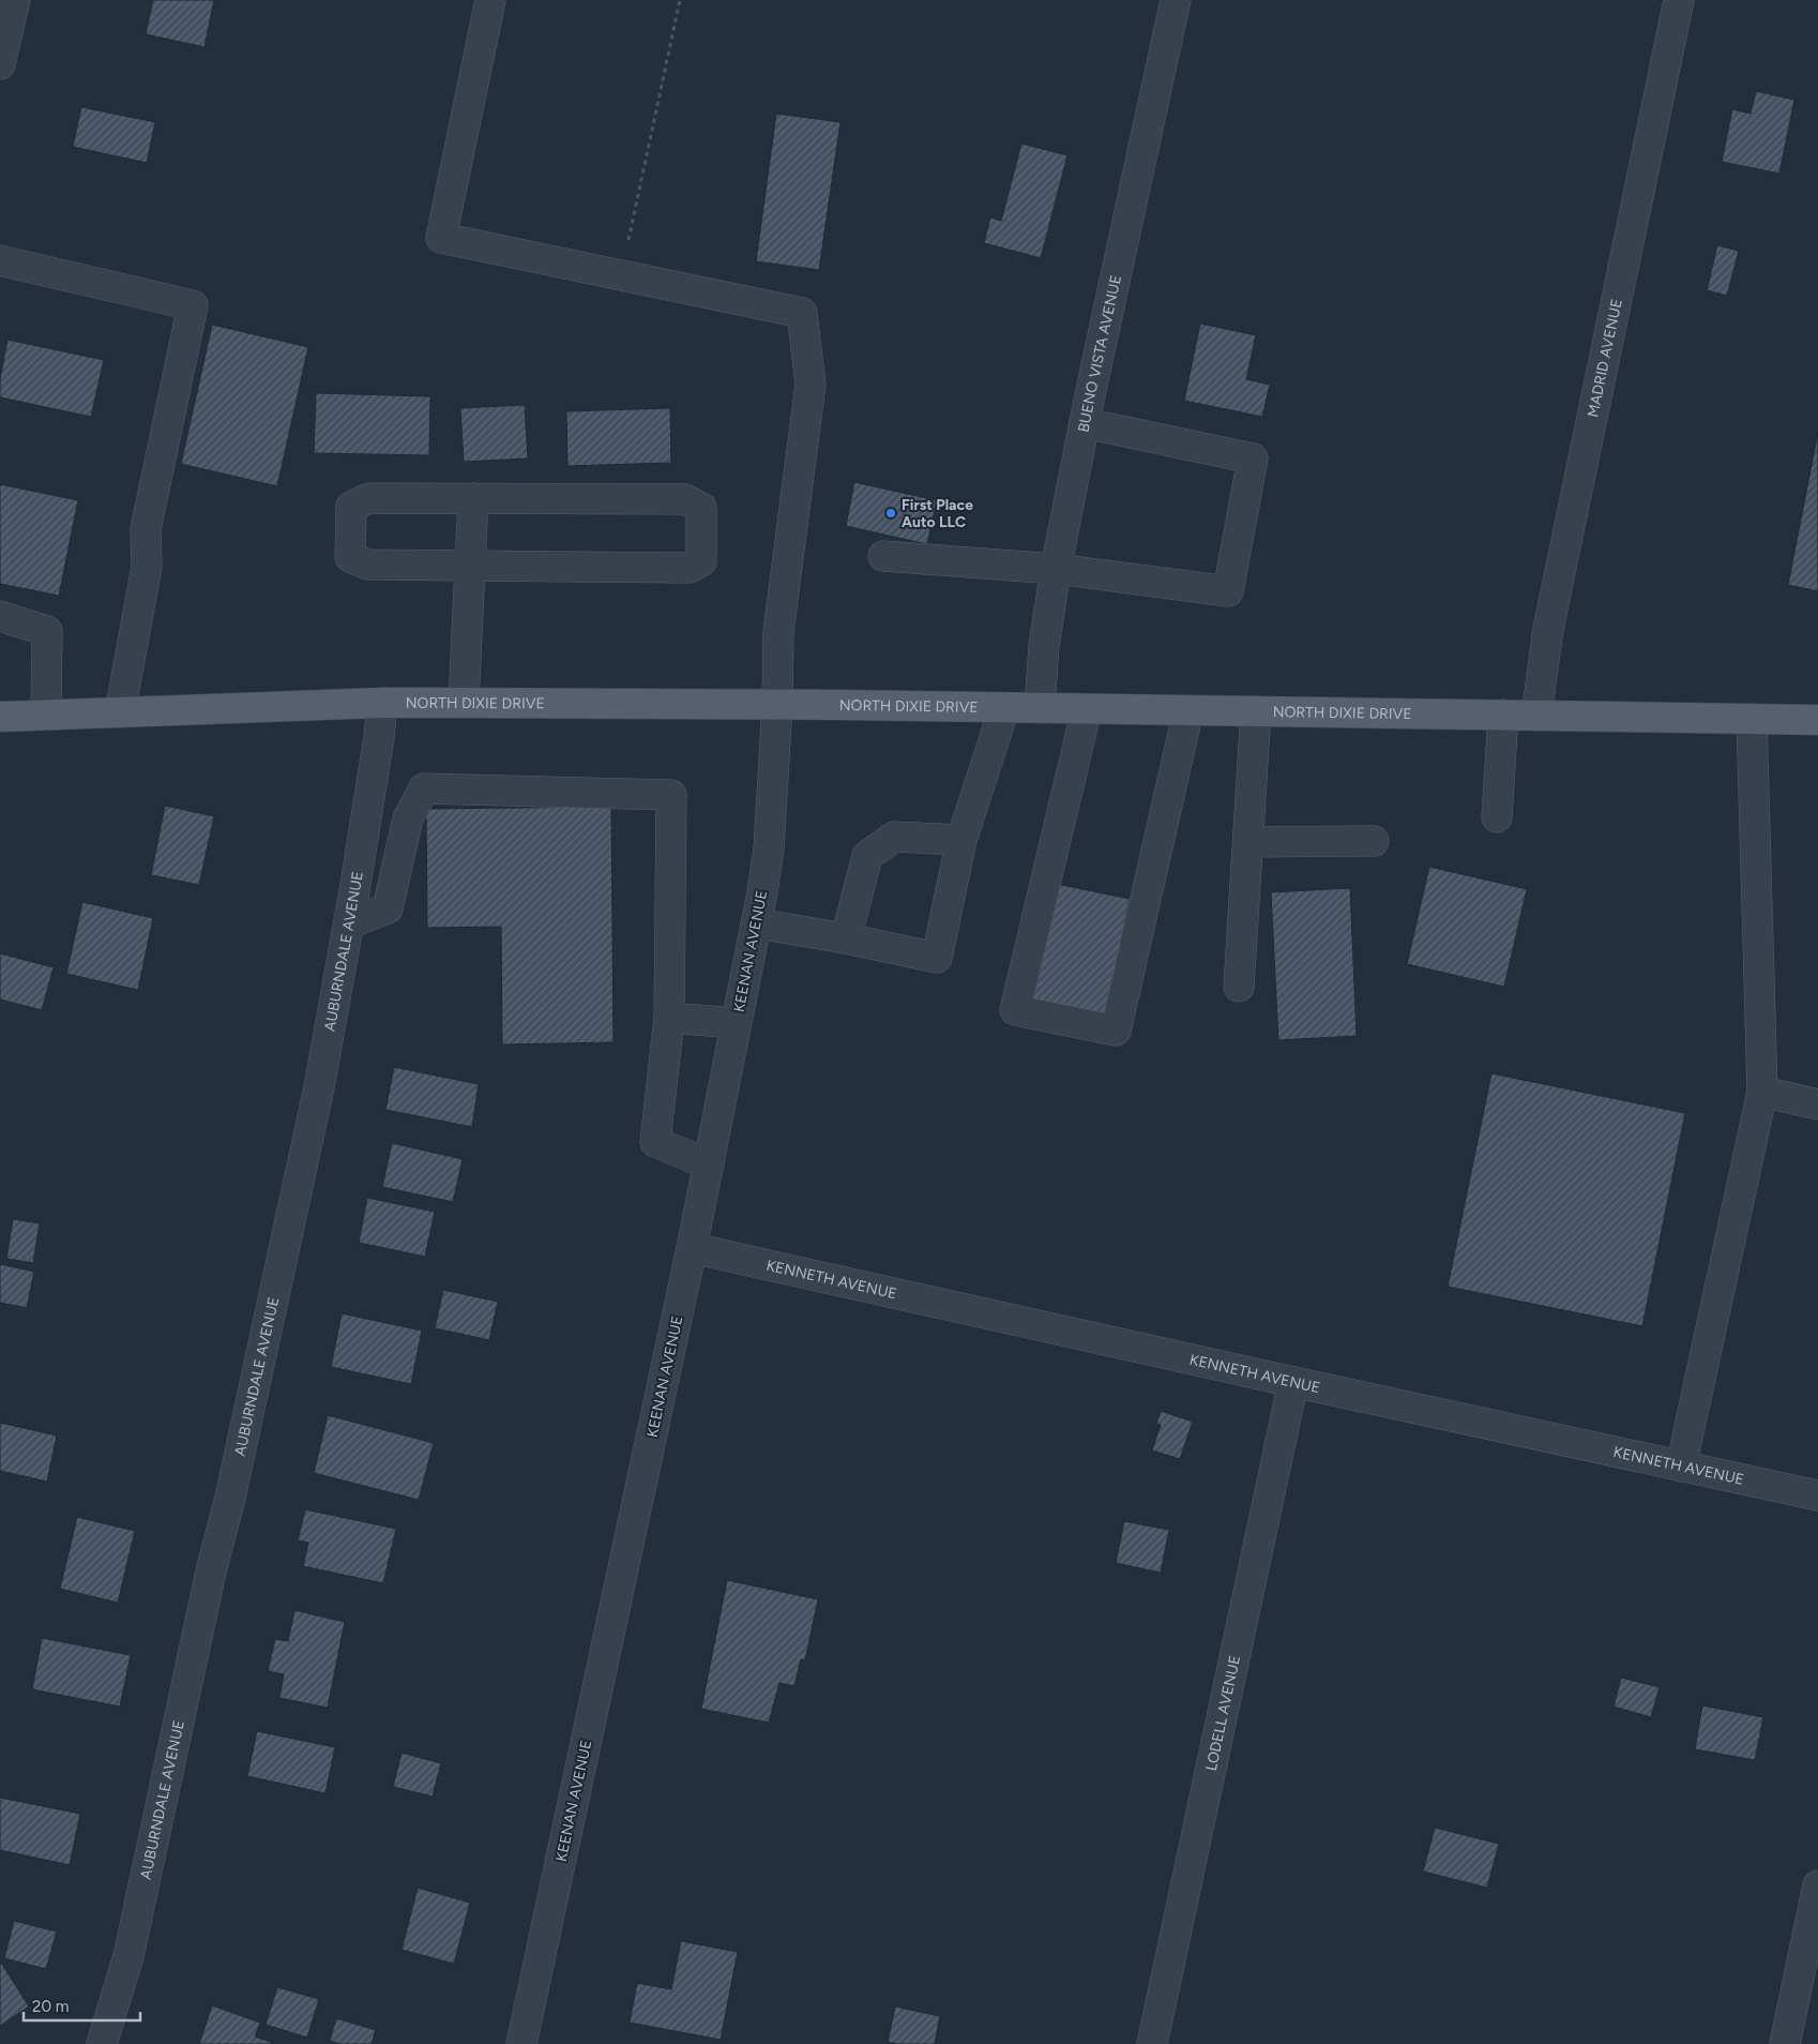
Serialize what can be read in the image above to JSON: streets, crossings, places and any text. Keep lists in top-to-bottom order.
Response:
{
  "streets": {
    "main road": ["NORTH DIXIE DRIVE"],
    "street": [
      "BUENO VISTA AVENUE",
      "MADRID AVENUE",
      "AUBURNDALE AVENUE",
      "KEENAN AVENUE",
      "KENNETH AVENUE",
      "LODELL AVENUE"
    ]
  },
  "crossings": [
    ["BUENO VISTA AVENUE", "NORTH DIXIE DRIVE"],
    ["MADRID AVENUE", "NORTH DIXIE DRIVE"],
    ["NORTH DIXIE DRIVE", "AUBURNDALE AVENUE"],
    ["NORTH DIXIE DRIVE", "KEENAN AVENUE"],
    ["KEENAN AVENUE", "KENNETH AVENUE"],
    ["KENNETH AVENUE", "LODELL AVENUE"]
  ],
  "places": ["First Place Auto LLC"],
  "scale_bar": "20 m"
}
